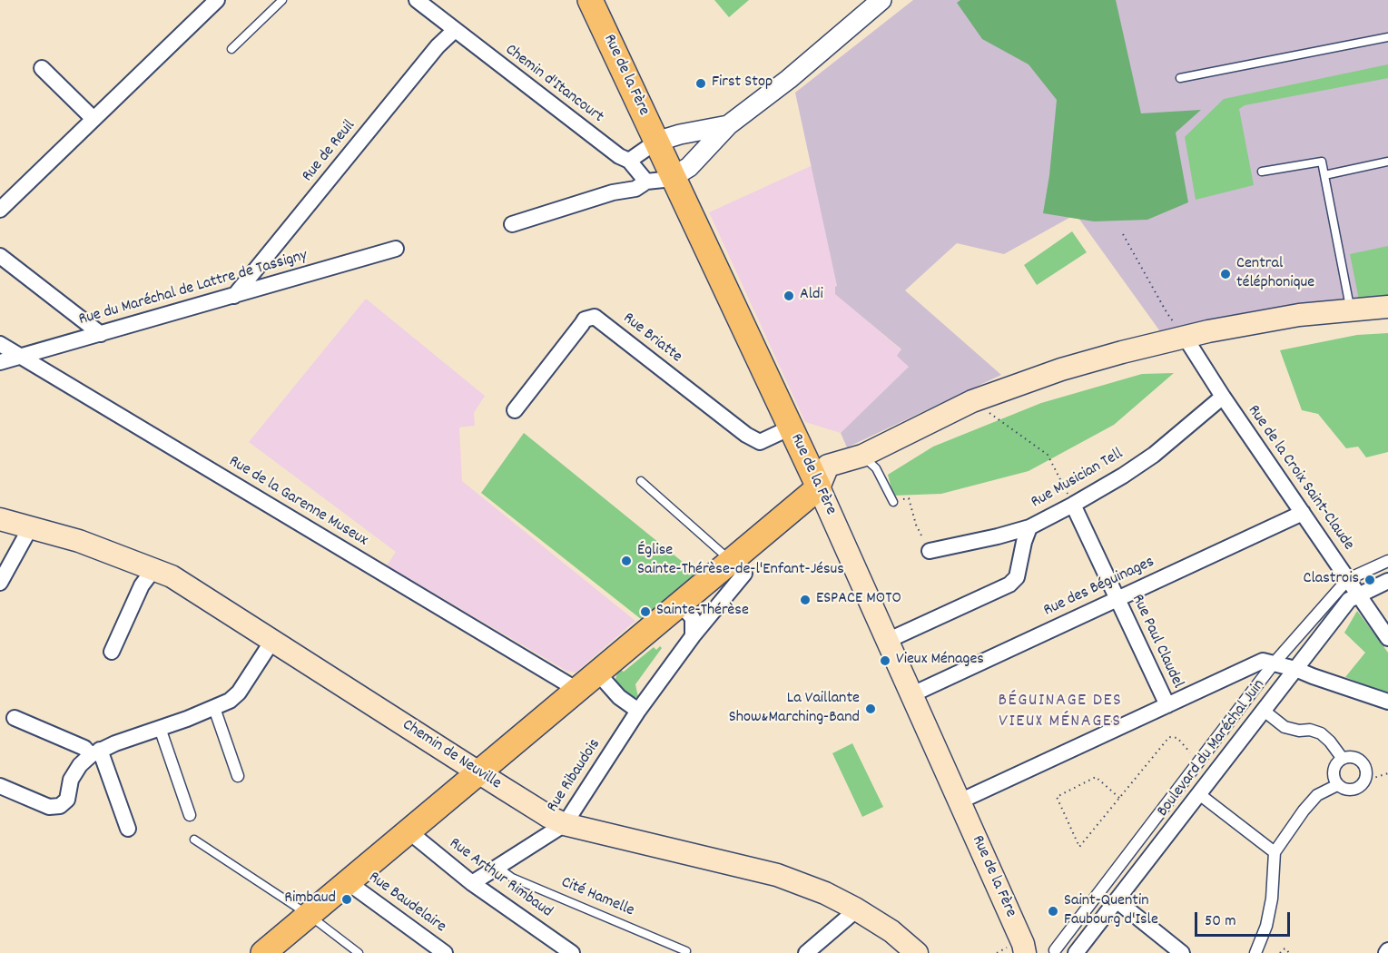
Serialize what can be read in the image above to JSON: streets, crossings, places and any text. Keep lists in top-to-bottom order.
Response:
{
  "streets": {
    "main road": ["Rue de la Fère", "Chemin de Neuville"],
    "street": [
      "Chemin d'Itancourt",
      "Rue de Reuil",
      "Rue du Maréchal de Lattre de Tassigny",
      "Rue Briatte",
      "Rue de la Croix Saint-Claude",
      "Rue Musician Tell",
      "Rue de la Garenne Museux",
      "Rue des Béguinages",
      "Rue Paul Claudel",
      "Boulevard du Maréchal Juin",
      "Rue Ribaudois",
      "Rue Arthur Rimbaud",
      "Rue Baudelaire"
    ],
    "lane": ["Cité Hamelle"]
  },
  "crossings": [
    ["Rue de la Fère", "Rue Briatte"],
    ["Rue de la Fère", "Rue des Béguinages"],
    ["Chemin d'Itancourt", "Rue de Reuil"],
    ["Rue de Reuil", "Rue du Maréchal de Lattre de Tassigny"],
    ["Rue du Maréchal de Lattre de Tassigny", "Rue de la Garenne Museux"],
    ["Rue de la Croix Saint-Claude", "Rue Musician Tell"],
    ["Rue de la Croix Saint-Claude", "Rue des Béguinages"],
    ["Rue de la Croix Saint-Claude", "Boulevard du Maréchal Juin"],
    ["Rue Musician Tell", "Rue Paul Claudel"],
    ["Rue des Béguinages", "Rue Paul Claudel"],
    ["Chemin de Neuville", "Rue Ribaudois"],
    ["Rue Ribaudois", "Rue Arthur Rimbaud"],
    ["Rue Ribaudois", "Cité Hamelle"]
  ],
  "districts": ["BÉGUINAGE DES VIEUX MÉNAGES"],
  "places": [
    "First Stop",
    "Central téléphonique",
    "Aldi",
    "Église Sainte-Thérèse-de-l'Enfant-Jésus",
    "Clastrois",
    "ESPACE MOTO",
    "Sainte-Thérèse",
    "Vieux Ménages",
    "La Vaillante Show&Marching-Band",
    "Rimbaud",
    "Saint-Quentin Faubourg d'Isle"
  ],
  "scale_bar": "50 m"
}
